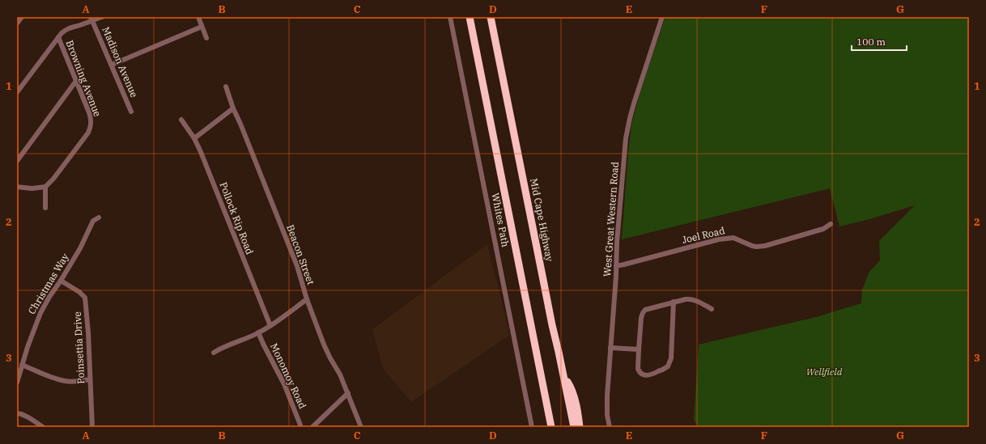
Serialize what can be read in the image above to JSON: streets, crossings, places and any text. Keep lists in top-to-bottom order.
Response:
{
  "streets": {
    "highway": ["Mid Cape Highway"],
    "street": [
      "Madison Avenue",
      "Browning Avenue",
      "Pollock Rip Road",
      "West Great Western Road",
      "Whites Path",
      "Joel Road",
      "Beacon Street",
      "Christmas Way",
      "Poinsettia Drive",
      "Monomoy Road"
    ]
  },
  "crossings": [
    ["West Great Western Road", "Joel Road"],
    ["Christmas Way", "Poinsettia Drive"]
  ],
  "parks": ["Wellfield"],
  "scale_bar": "100 m",
  "grid": {
    "columns": [
      "A",
      "B",
      "C",
      "D",
      "E",
      "F",
      "G"
    ],
    "rows": ["1", "2", "3"]
  }
}
